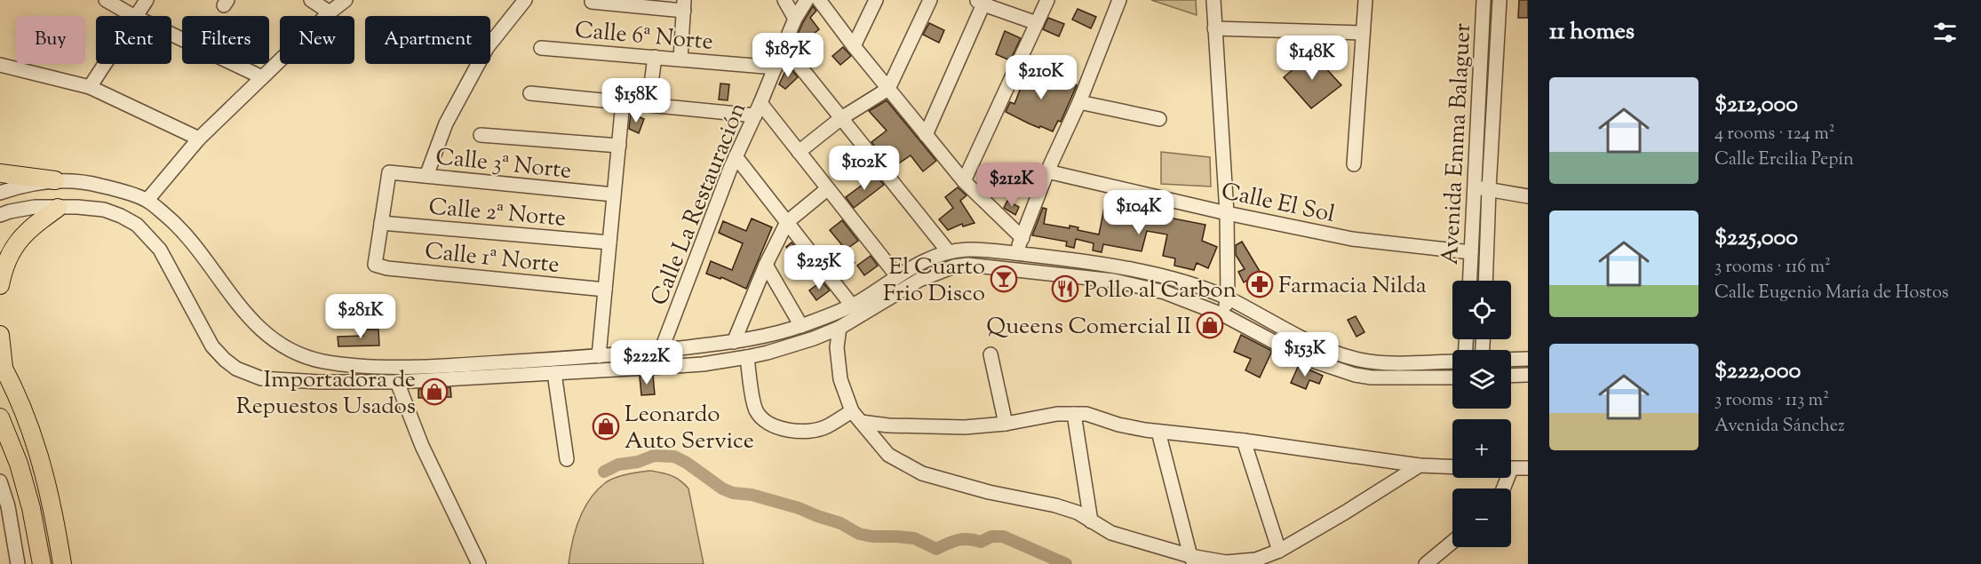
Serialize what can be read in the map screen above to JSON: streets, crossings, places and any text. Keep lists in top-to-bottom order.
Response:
{
  "streets": {
    "street": [
      "Calle 6ª Norte",
      "Avenida Emma Balaguer",
      "Calle 3ª Norte",
      "Calle El Sol",
      "Calle La Restauración",
      "Calle 2ª Norte",
      "Calle 1ª Norte"
    ]
  },
  "crossings": [
    ["Calle 6ª Norte", "Calle La Restauración"],
    ["Avenida Emma Balaguer", "Calle El Sol"],
    ["Calle 3ª Norte", "Calle 2ª Norte"],
    ["Calle 3ª Norte", "Calle 1ª Norte"],
    ["Calle 2ª Norte", "Calle 1ª Norte"]
  ],
  "places": {
    "bar": ["El Cuarto Frio Disco"],
    "pharmacy": ["Farmacia Nilda"],
    "restaurant": ["Pollo al Carbon"],
    "shop": ["Queens Comercial II", "Importadora de Repuestos Usados", "Leonardo Auto Service"]
  },
  "page": {
    "heading": "11 homes",
    "chip": [
      "Buy",
      "Rent",
      "Filters",
      "New",
      "Apartment"
    ],
    "price": [
      "$187K",
      "$148K",
      "$210K",
      "$158K",
      "$102K",
      "$212K",
      "$104K",
      "$225K",
      "$281K",
      "$153K",
      "$222K"
    ],
    "list": [
      {
        "name": "$212,000",
        "note": "4 rooms · 124 m² · Calle Ercilia Pepín"
      },
      {
        "name": "$225,000",
        "note": "3 rooms · 116 m² · Calle Eugenio María de Hostos"
      },
      {
        "name": "$222,000",
        "note": "3 rooms · 113 m² · Avenida Sánchez"
      }
    ],
    "map_buttons": ["+", "−"]
  }
}
